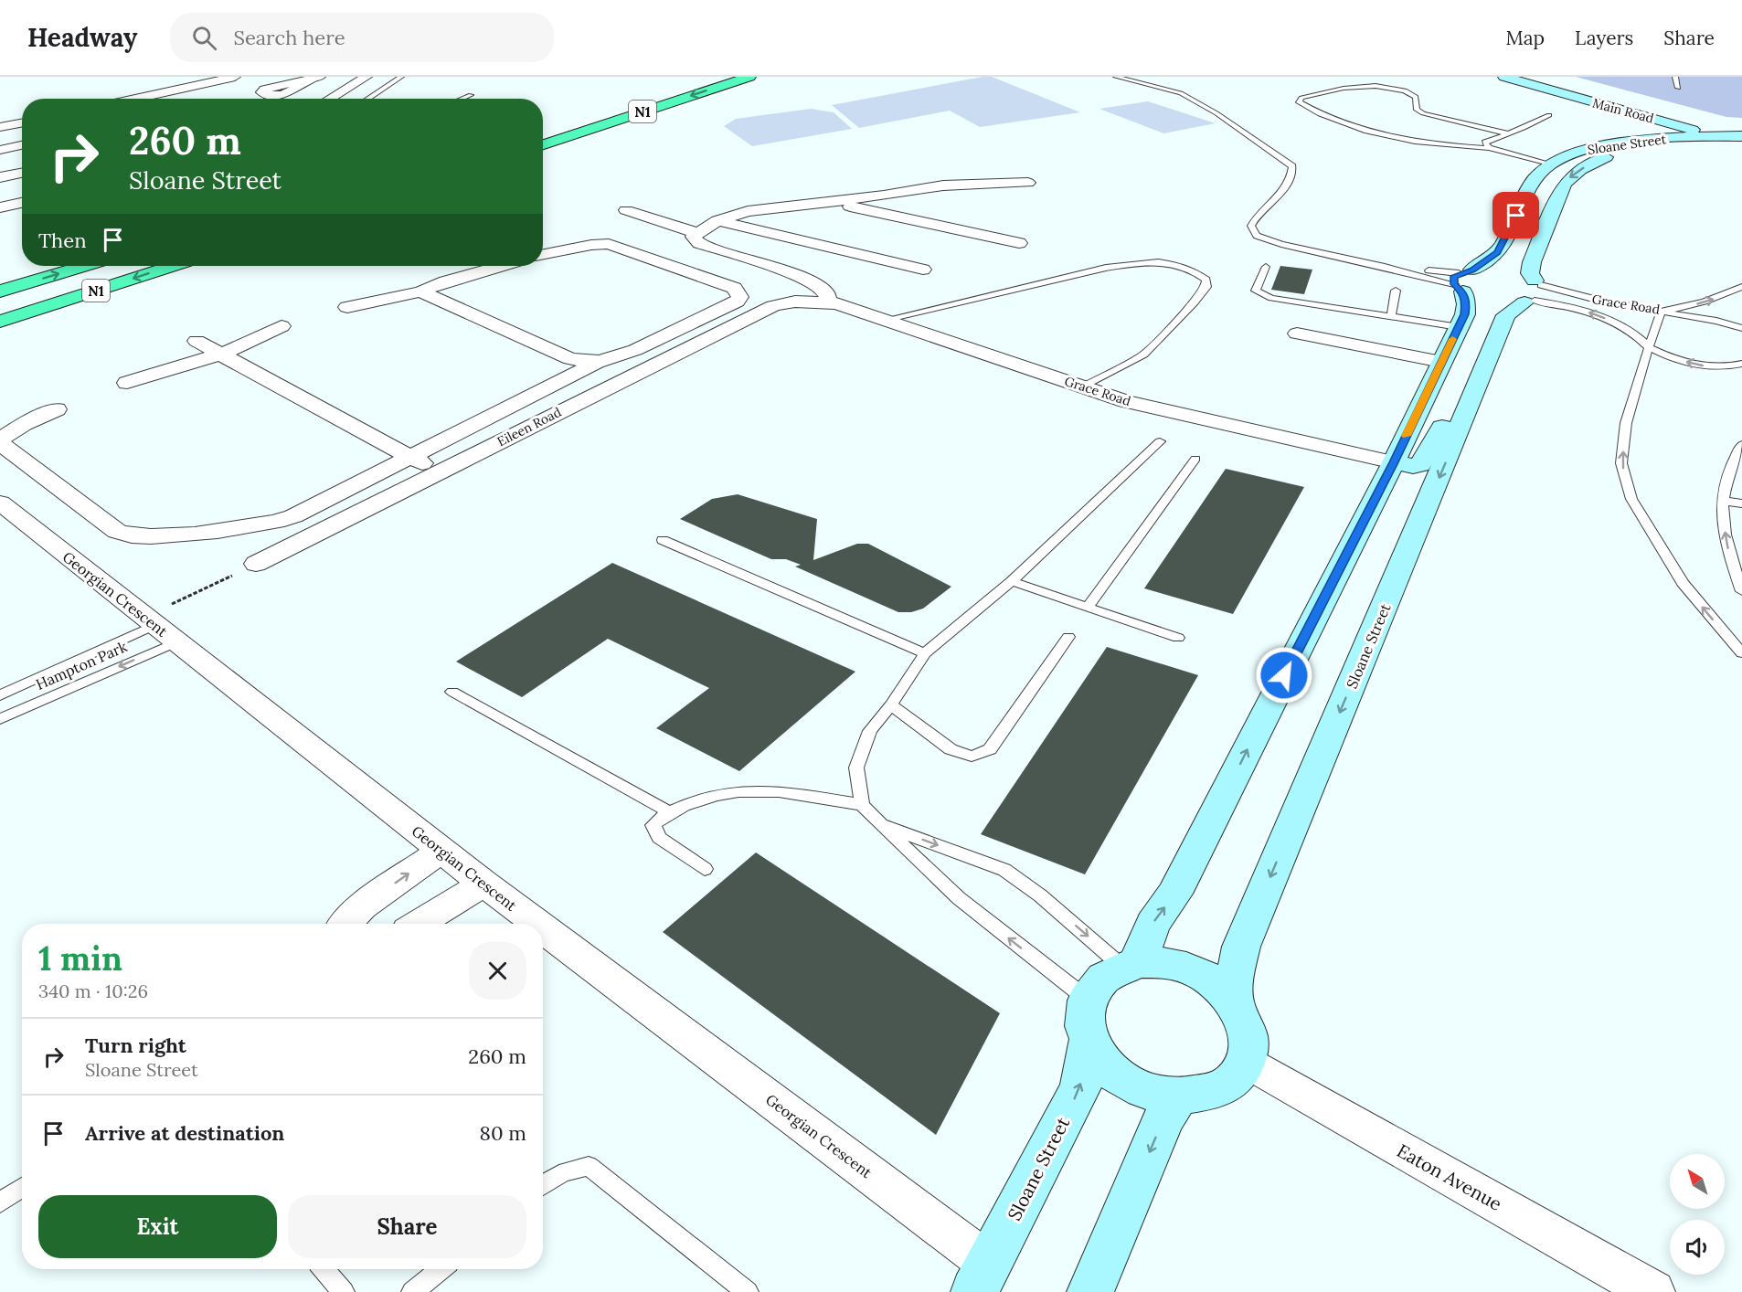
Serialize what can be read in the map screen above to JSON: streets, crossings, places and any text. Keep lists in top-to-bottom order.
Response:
{
  "streets": {
    "highway": ["N1"],
    "street": [
      "Main Road",
      "Sloane Street",
      "Grace Road",
      "Eileen Road",
      "Georgian Crescent",
      "Eaton Avenue"
    ],
    "lane": ["Hampton Park"]
  },
  "crossings": [
    ["Main Road", "Sloane Street"],
    ["Sloane Street", "Grace Road"],
    ["Sloane Street", "Georgian Crescent"],
    ["Sloane Street", "Eaton Avenue"],
    ["Grace Road", "Eileen Road"],
    ["Georgian Crescent", "Hampton Park"]
  ],
  "north": "top left",
  "page": {
    "header": "Headway",
    "search": "Search here",
    "nav": ["Map", "Layers", "Share"],
    "turn": ["260 m", "Sloane Street"],
    "then": "Then",
    "heading": ["1 min", "340 m · 10:26"],
    "list": [
      {
        "name": "Turn right",
        "note": "Sloane Street",
        "value": "260 m"
      },
      {
        "name": "Arrive at destination",
        "value": "80 m"
      }
    ],
    "buttons": ["Exit", "Share"]
  }
}
